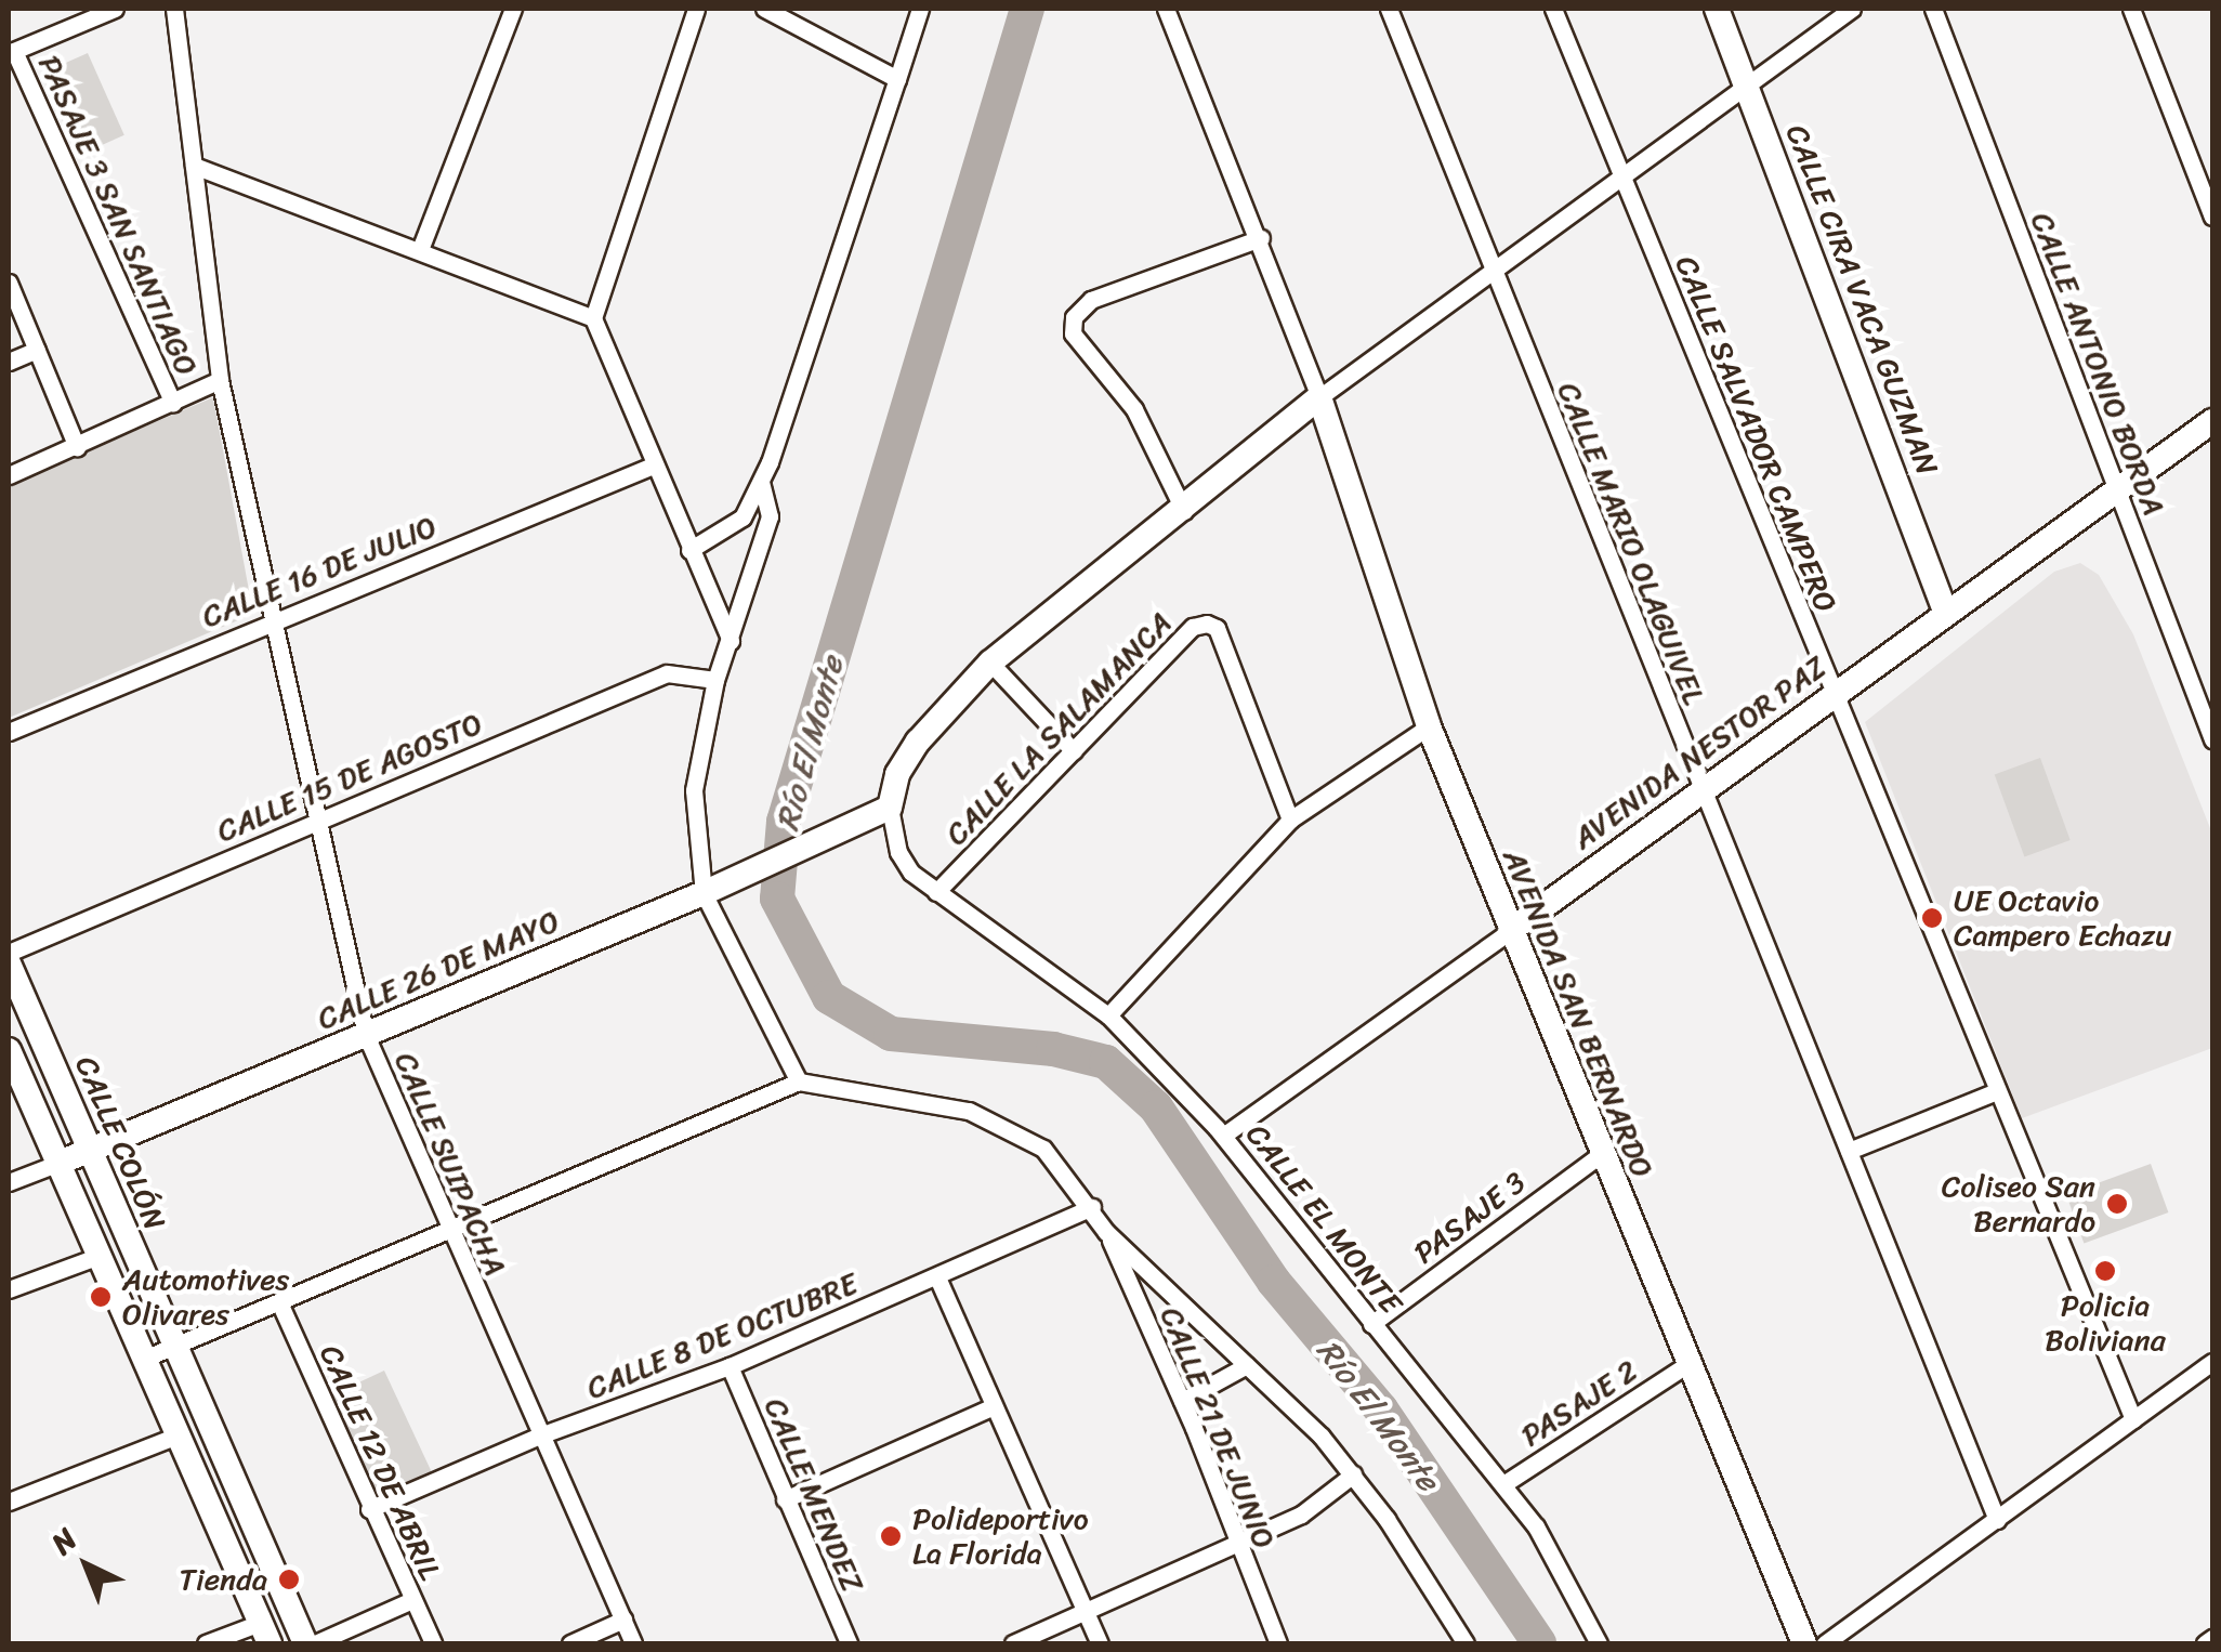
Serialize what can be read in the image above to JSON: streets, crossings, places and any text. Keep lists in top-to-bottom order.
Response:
{
  "streets": {
    "street": [
      "PASAJE 3 SAN SANTIAGO",
      "CALLE CIRA VACA GUZMAN",
      "CALLE ANTONIO BORDA",
      "CALLE SALVADOR CAMPERO",
      "CALLE MARIO OLAGUIVEL",
      "CALLE 16 DE JULIO",
      "CALLE LA SALAMANCA",
      "AVENIDA NESTOR PAZ",
      "CALLE 15 DE AGOSTO",
      "CALLE 26 DE MAYO",
      "AVENIDA SAN BERNARDO",
      "CALLE COLÓN",
      "CALLE SUIPACHA",
      "PASAJE 3",
      "CALLE EL MONTE",
      "CALLE 8 DE OCTUBRE",
      "PASAJE 2",
      "CALLE 21 DE JUNIO",
      "CALLE 12 DE ABRIL",
      "CALLE MENDEZ"
    ]
  },
  "crossings": [
    ["CALLE CIRA VACA GUZMAN", "AVENIDA NESTOR PAZ"],
    ["CALLE ANTONIO BORDA", "AVENIDA NESTOR PAZ"],
    ["CALLE SALVADOR CAMPERO", "AVENIDA NESTOR PAZ"],
    ["CALLE MARIO OLAGUIVEL", "AVENIDA NESTOR PAZ"],
    ["CALLE 16 DE JULIO", "CALLE SUIPACHA"],
    ["CALLE LA SALAMANCA", "CALLE EL MONTE"],
    ["AVENIDA NESTOR PAZ", "AVENIDA SAN BERNARDO"],
    ["AVENIDA NESTOR PAZ", "CALLE EL MONTE"],
    ["CALLE 15 DE AGOSTO", "CALLE SUIPACHA"],
    ["CALLE 26 DE MAYO", "CALLE COLÓN"],
    ["CALLE 26 DE MAYO", "CALLE SUIPACHA"],
    ["AVENIDA SAN BERNARDO", "PASAJE 3"],
    ["AVENIDA SAN BERNARDO", "PASAJE 2"],
    ["CALLE SUIPACHA", "CALLE 8 DE OCTUBRE"],
    ["PASAJE 3", "CALLE EL MONTE"],
    ["CALLE EL MONTE", "PASAJE 2"],
    ["CALLE 8 DE OCTUBRE", "CALLE 12 DE ABRIL"],
    ["CALLE 8 DE OCTUBRE", "CALLE MENDEZ"]
  ],
  "water": ["Río El Monte"],
  "places": [
    "UE Octavio Campero Echazu",
    "Coliseo San Bernardo",
    "Policia Boliviana",
    "Automotives Olivares",
    "Polideportivo La Florida",
    "Tienda"
  ],
  "north": "top left"
}
